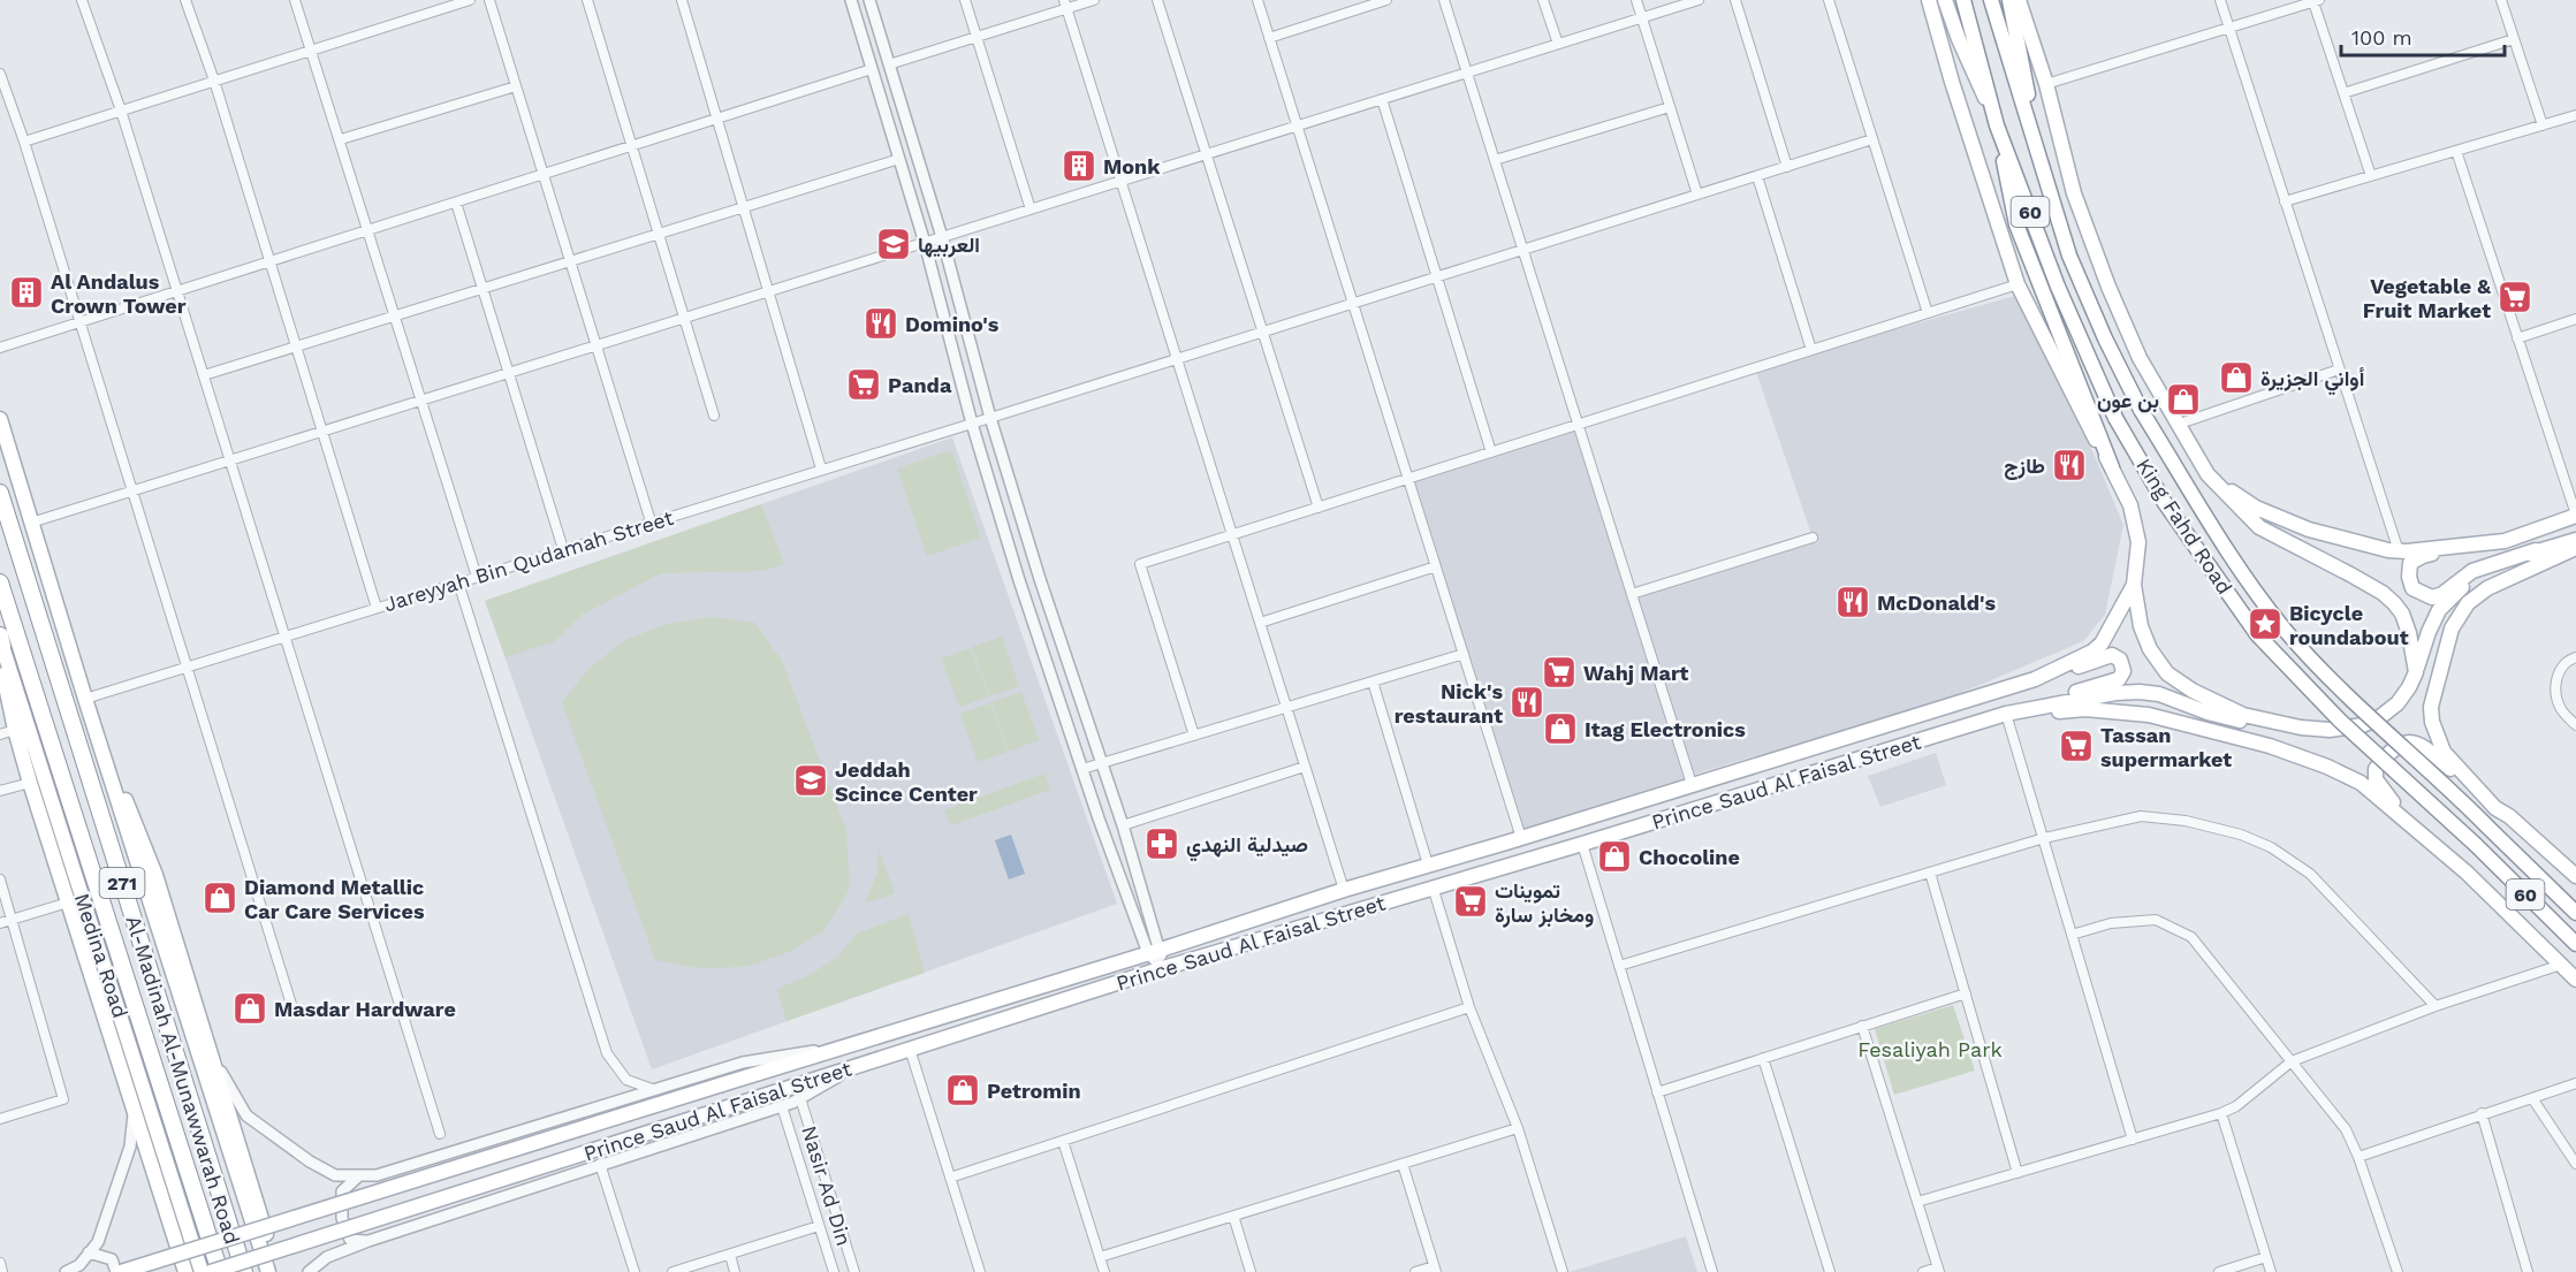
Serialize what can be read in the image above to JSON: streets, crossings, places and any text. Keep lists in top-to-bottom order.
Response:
{
  "streets": {
    "highway": ["271", "Al-Madinah Al-Munawwarah Road"],
    "main road": [
      "60",
      "King Fahd Road",
      "Prince Saud Al Faisal Street",
      "Medina Road"
    ],
    "street": ["Jareyyah Bin Qudamah Street", "Nasir Ad Din"]
  },
  "crossings": [
    ["Prince Saud Al Faisal Street", "Medina Road"]
  ],
  "parks": ["Fesaliyah Park"],
  "places": {
    "building": ["Monk", "Al Andalus Crown Tower"],
    "school or university": ["العربيها", "Jeddah Scince Center"],
    "supermarket": [
      "Vegetable & Fruit Market",
      "Panda",
      "Wahj Mart",
      "Tassan supermarket",
      "تموينات ومخابز سارة"
    ],
    "restaurant": [
      "Domino's",
      "طازج",
      "McDonald's",
      "Nick's restaurant"
    ],
    "shop": [
      "أواني الجزيرة",
      "بن عون",
      "Itag Electronics",
      "Chocoline",
      "Diamond Metallic Car Care Services",
      "Masdar Hardware",
      "Petromin"
    ],
    "place": ["Bicycle roundabout"],
    "pharmacy": ["صيدلية النهدي"]
  },
  "scale_bar": "100 m"
}
